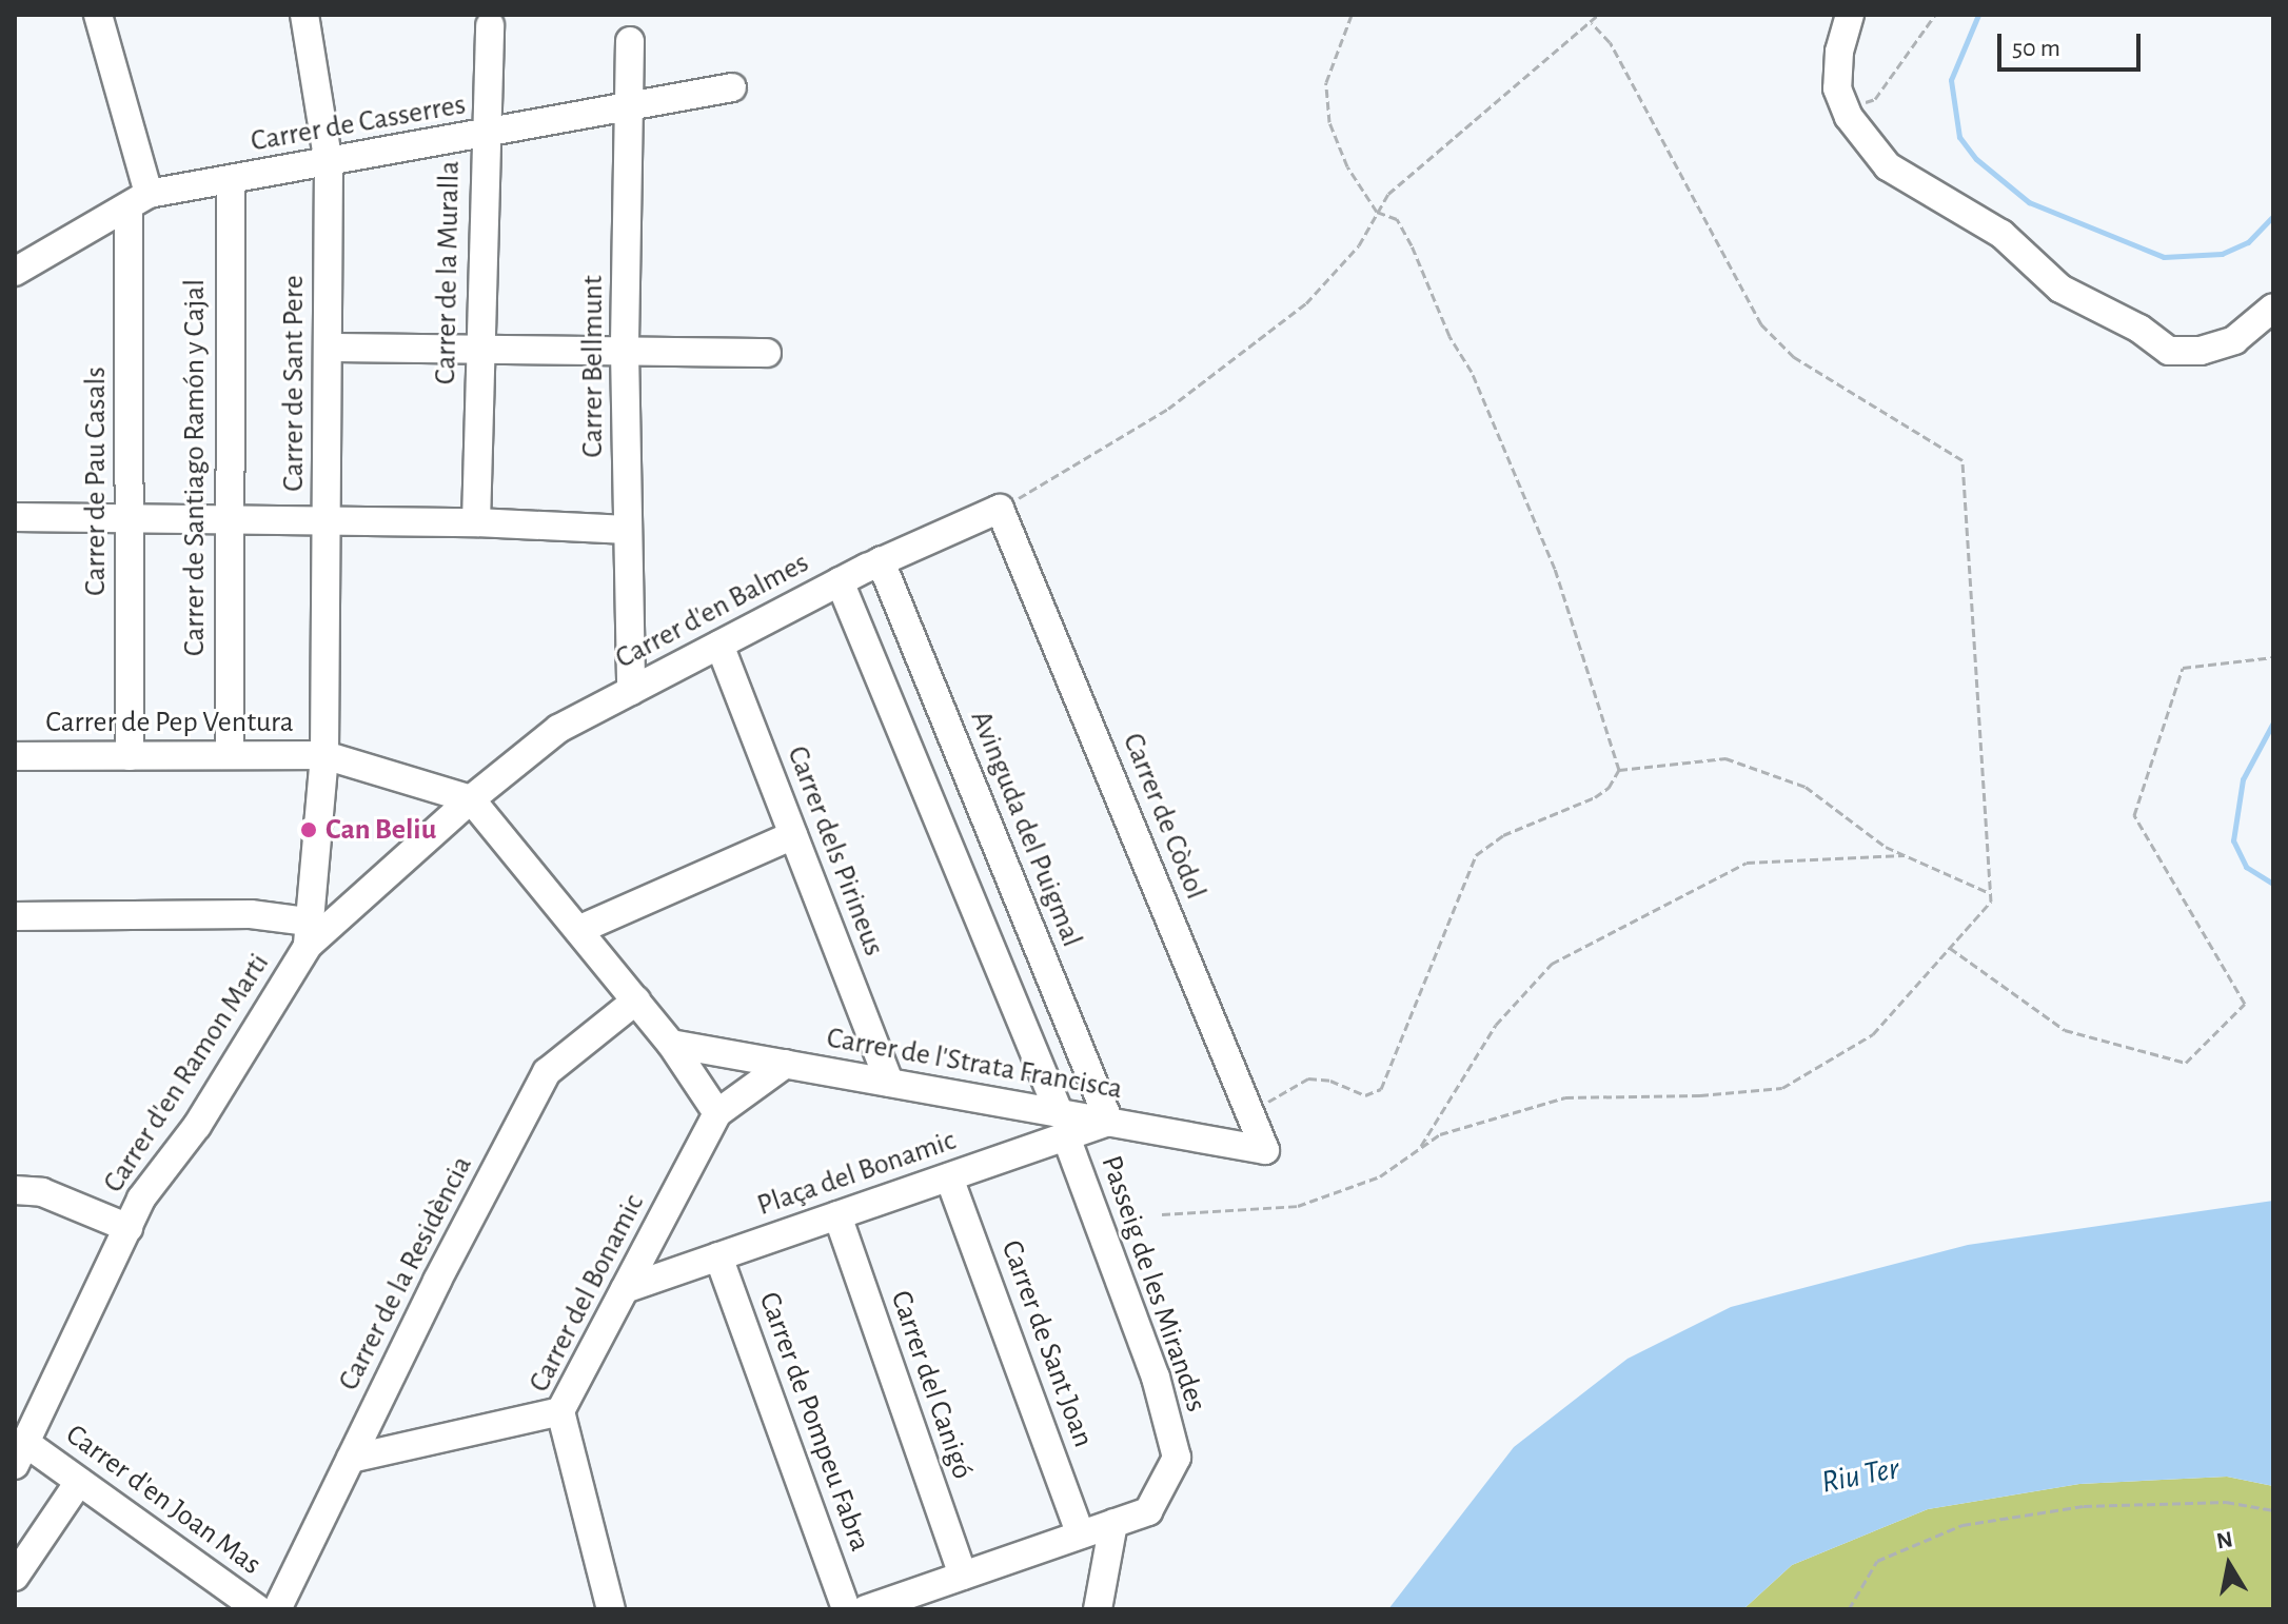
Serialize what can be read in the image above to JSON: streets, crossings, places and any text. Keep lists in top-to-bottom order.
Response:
{
  "streets": {
    "street": [
      "Carrer de Casserres",
      "Carrer de la Muralla",
      "Carrer Bellmunt",
      "Carrer de Sant Pere",
      "Carrer de Santiago Ramón y Cajal",
      "Carrer de Pau Casals",
      "Carrer d'en Balmes",
      "Carrer de Pep Ventura",
      "Carrer de Còdol",
      "Avinguda del Puigmal",
      "Carrer dels Pirineus",
      "Carrer de l'Strata Francisca",
      "Carrer d'en Ramon Marti",
      "Plaça del Bonamic",
      "Carrer de la Residència",
      "Passeig de les Mirandes",
      "Carrer del Bonamic",
      "Carrer de Sant Joan",
      "Carrer del Canigó",
      "Carrer de Pompeu Fabra",
      "Carrer d'en Joan Mas"
    ]
  },
  "crossings": [
    ["Carrer de Casserres", "Carrer de la Muralla"],
    ["Carrer de Casserres", "Carrer Bellmunt"],
    ["Carrer de Casserres", "Carrer de Sant Pere"],
    ["Carrer de Casserres", "Carrer de Santiago Ramón y Cajal"],
    ["Carrer de Casserres", "Carrer de Pau Casals"],
    ["Carrer Bellmunt", "Carrer d'en Balmes"],
    ["Carrer de Sant Pere", "Carrer d'en Balmes"],
    ["Carrer de Sant Pere", "Carrer de Pep Ventura"],
    ["Carrer de Sant Pere", "Carrer d'en Ramon Marti"],
    ["Carrer de Santiago Ramón y Cajal", "Carrer de Pep Ventura"],
    ["Carrer de Pau Casals", "Carrer de Pep Ventura"],
    ["Carrer d'en Balmes", "Carrer de Pep Ventura"],
    ["Carrer d'en Balmes", "Carrer de Còdol"],
    ["Carrer d'en Balmes", "Avinguda del Puigmal"],
    ["Carrer d'en Balmes", "Carrer dels Pirineus"],
    ["Carrer d'en Balmes", "Carrer d'en Ramon Marti"],
    ["Carrer de Còdol", "Carrer de l'Strata Francisca"],
    ["Avinguda del Puigmal", "Carrer de l'Strata Francisca"],
    ["Avinguda del Puigmal", "Plaça del Bonamic"],
    ["Carrer dels Pirineus", "Carrer de l'Strata Francisca"],
    ["Carrer de l'Strata Francisca", "Plaça del Bonamic"],
    ["Carrer de l'Strata Francisca", "Passeig de les Mirandes"],
    ["Carrer de l'Strata Francisca", "Carrer del Bonamic"],
    ["Carrer d'en Ramon Marti", "Carrer d'en Joan Mas"],
    ["Plaça del Bonamic", "Passeig de les Mirandes"],
    ["Plaça del Bonamic", "Carrer del Bonamic"],
    ["Plaça del Bonamic", "Carrer de Sant Joan"],
    ["Plaça del Bonamic", "Carrer del Canigó"],
    ["Plaça del Bonamic", "Carrer de Pompeu Fabra"],
    ["Passeig de les Mirandes", "Carrer de Sant Joan"],
    ["Passeig de les Mirandes", "Carrer del Canigó"]
  ],
  "water": ["Riu Ter"],
  "places": ["Can Beliu"],
  "scale_bar": "50 m",
  "north": "top"
}
